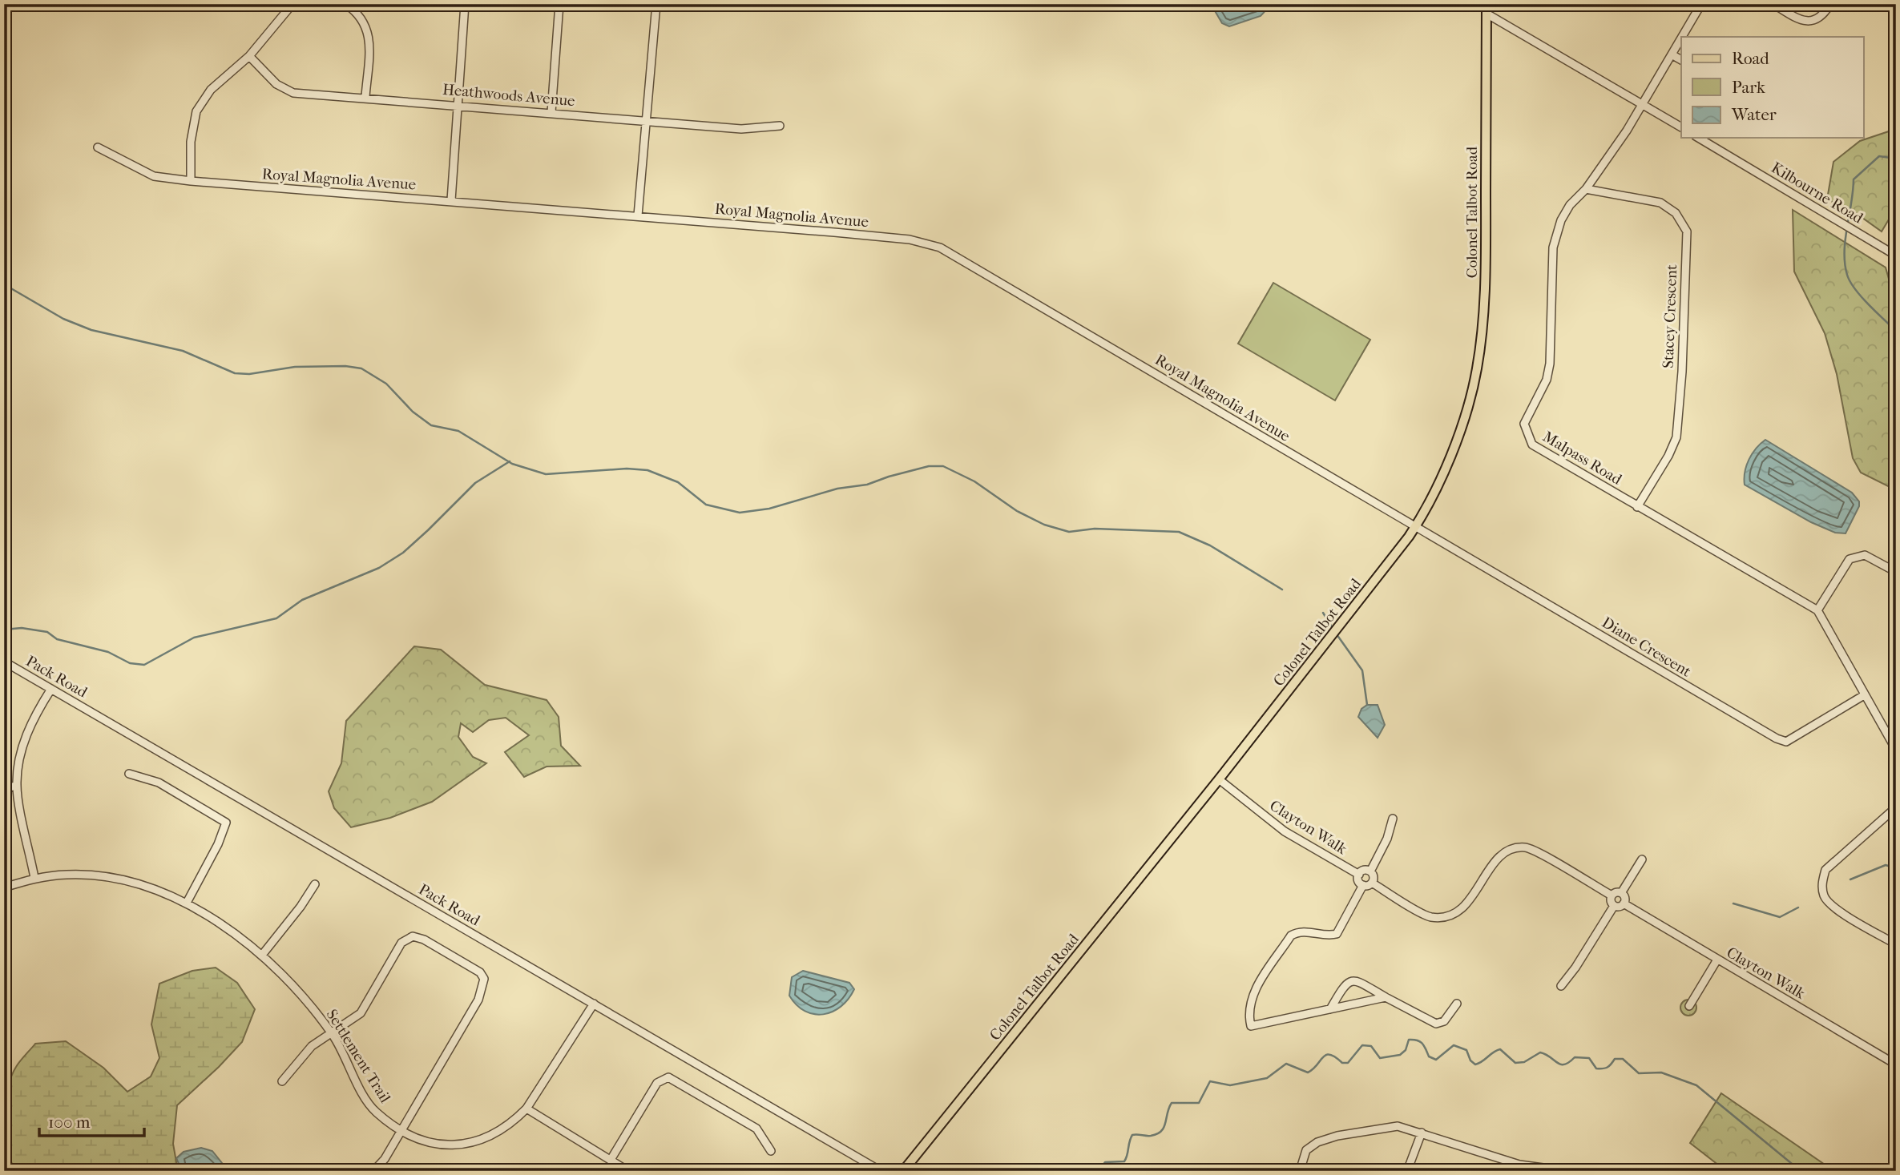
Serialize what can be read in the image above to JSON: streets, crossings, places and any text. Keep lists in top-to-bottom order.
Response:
{
  "streets": {
    "main road": ["Colonel Talbot Road"],
    "street": [
      "Heathwoods Avenue",
      "Royal Magnolia Avenue",
      "Kilbourne Road",
      "Stacey Crescent",
      "Malpass Road",
      "Diane Crescent",
      "Pack Road",
      "Clayton Walk",
      "Settlement Trail"
    ]
  },
  "crossings": [
    ["Royal Magnolia Avenue", "Colonel Talbot Road"],
    ["Royal Magnolia Avenue", "Diane Crescent"],
    ["Colonel Talbot Road", "Diane Crescent"],
    ["Colonel Talbot Road", "Clayton Walk"],
    ["Stacey Crescent", "Malpass Road"],
    ["Pack Road", "Settlement Trail"]
  ],
  "legend": ["Road", "Park", "Water"],
  "scale_bar": "100 m"
}
